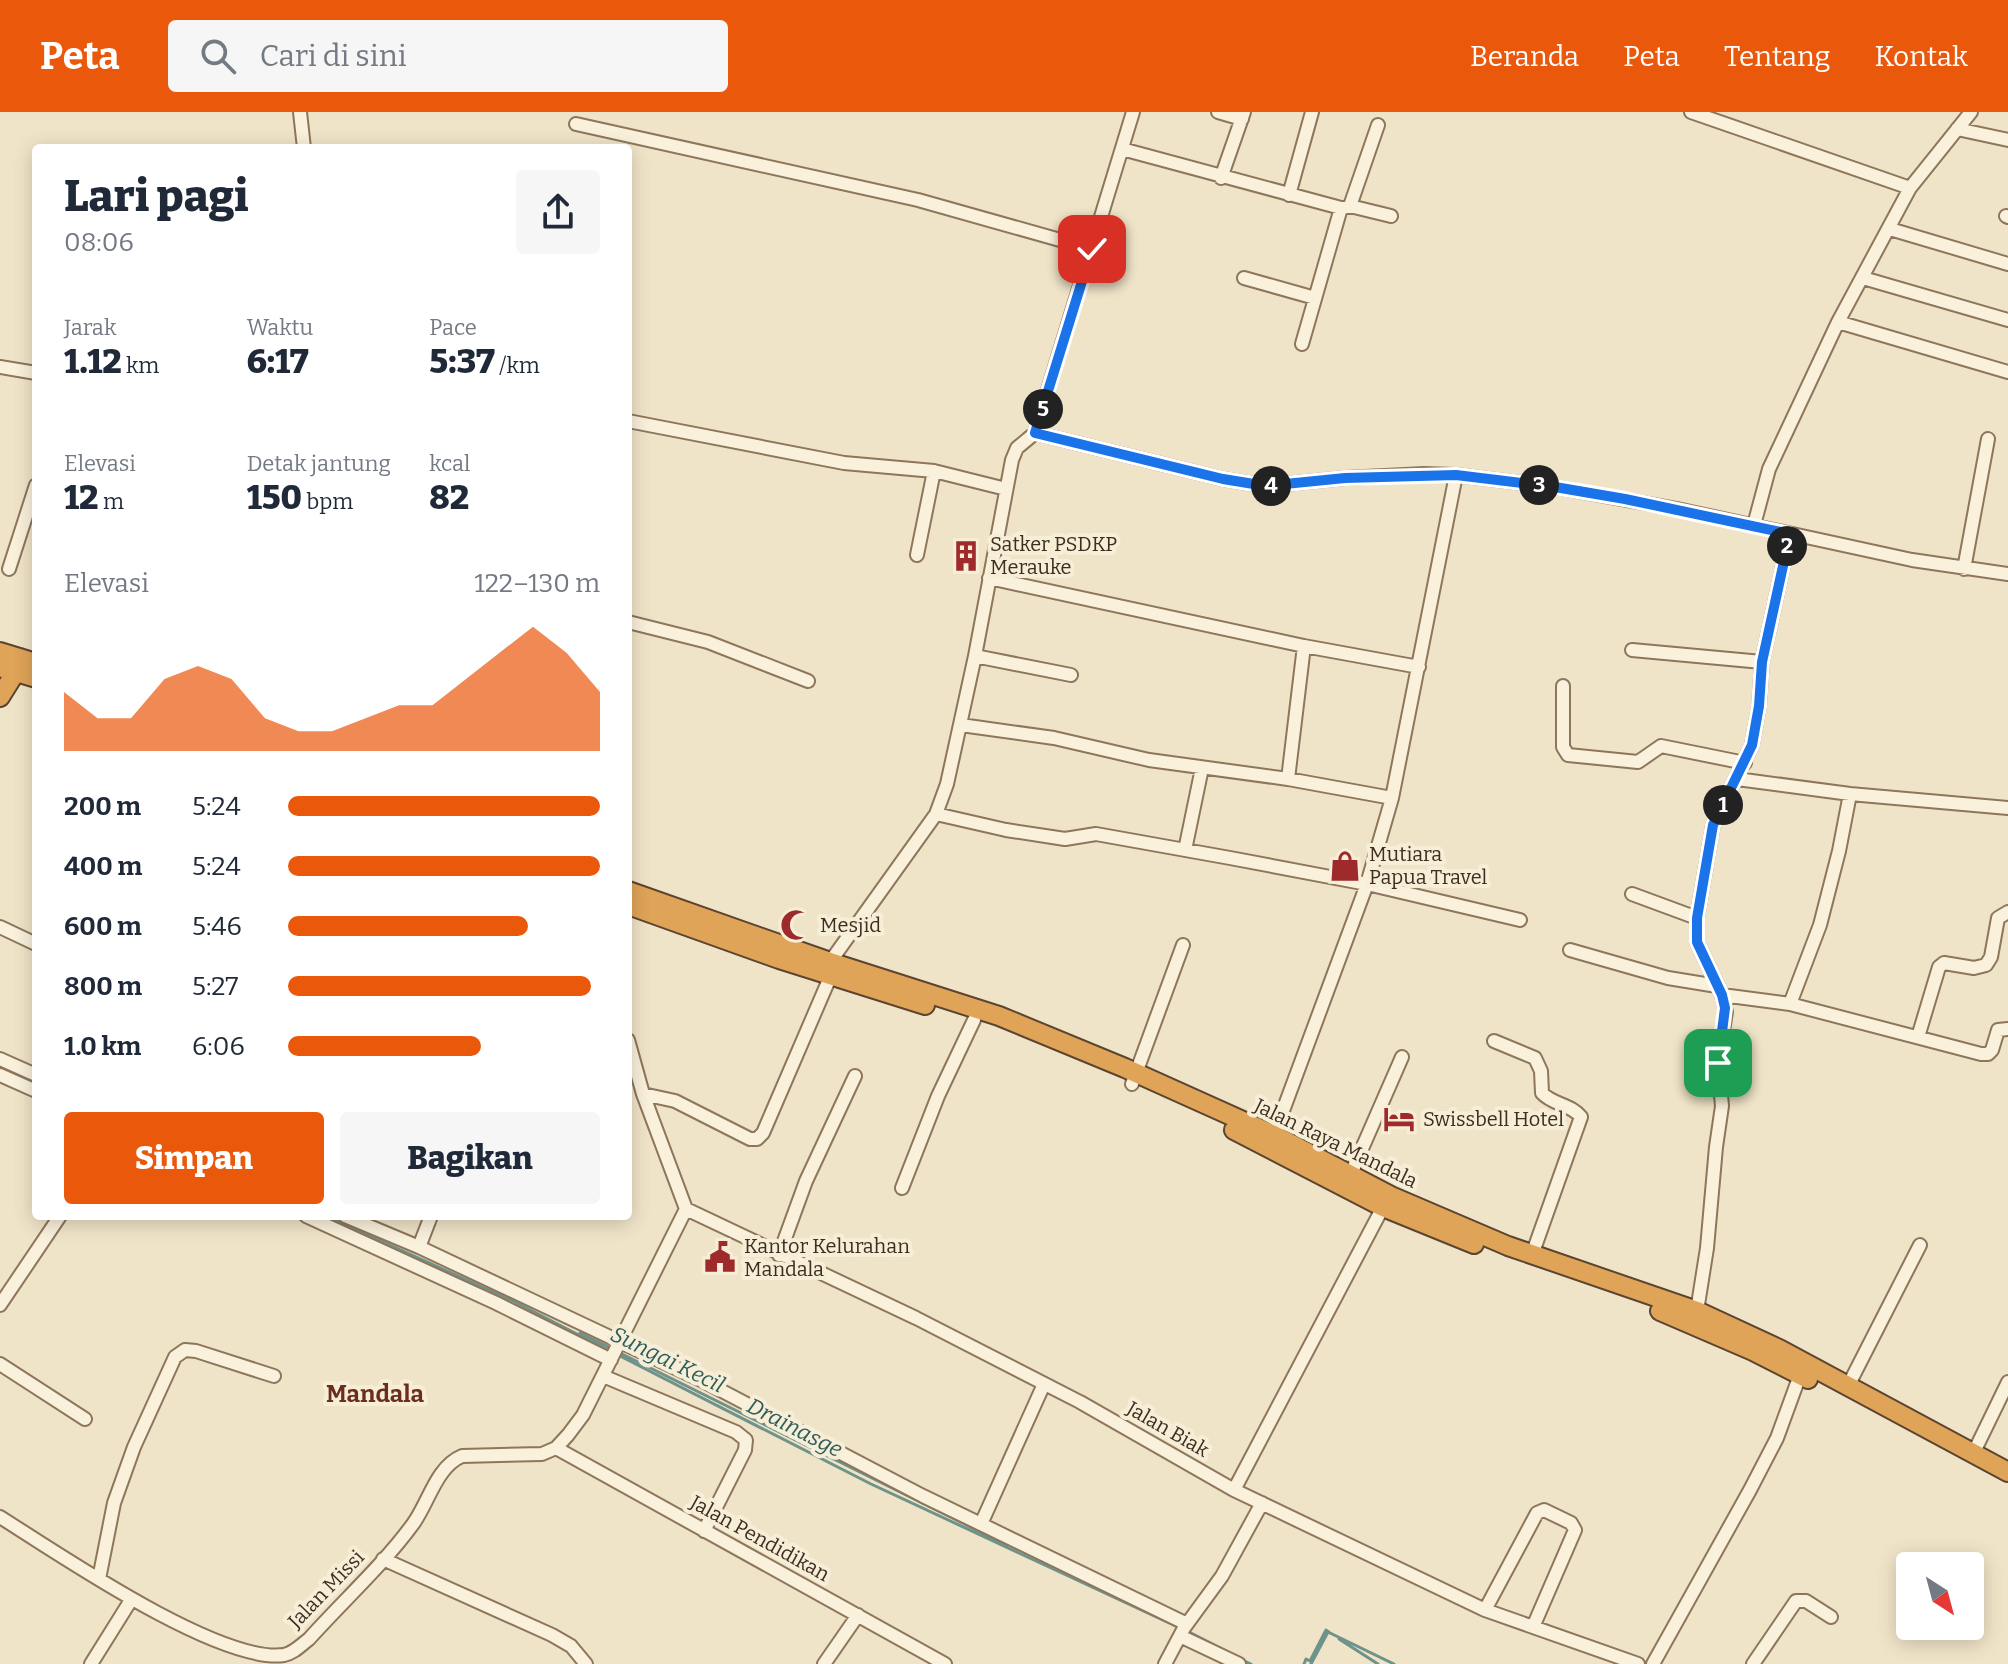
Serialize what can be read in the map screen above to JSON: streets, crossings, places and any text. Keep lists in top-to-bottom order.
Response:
{
  "streets": {
    "highway": ["Jalan Raya Mandala"],
    "street": ["Jalan Biak", "Jalan Pendidikan", "Jalan Missi"]
  },
  "crossings": [
    ["Jalan Pendidikan", "Jalan Missi"]
  ],
  "districts": ["Mandala"],
  "water": ["Sungai Kecil", "Drainasge"],
  "places": {
    "building": ["Satker PSDKP Merauke"],
    "shop": ["Mutiara Papua Travel"],
    "mosque": ["Mesjid"],
    "hotel": ["Swissbell Hotel"],
    "public building": ["Kantor Kelurahan Mandala"]
  },
  "north": "bottom right",
  "page": {
    "header": "Peta",
    "search": "Cari di sini",
    "nav": [
      "Beranda",
      "Peta",
      "Tentang",
      "Kontak"
    ],
    "heading": ["Lari pagi", "08:06"],
    "stats": [
      ["Jarak", "1.12 km"],
      ["Waktu", "6:17"],
      ["Pace", "5:37 /km"],
      ["Elevasi", "12 m"],
      ["Detak jantung", "150 bpm"],
      ["kcal", "82"]
    ],
    "pins": [
      "5",
      "3",
      "4",
      "2",
      "1"
    ],
    "chart": ["Elevasi", "122–130 m"],
    "list": [
      {
        "name": "200 m",
        "note": "5:24"
      },
      {
        "name": "400 m",
        "note": "5:24"
      },
      {
        "name": "600 m",
        "note": "5:46"
      },
      {
        "name": "800 m",
        "note": "5:27"
      },
      {
        "name": "1.0 km",
        "note": "6:06"
      }
    ],
    "buttons": ["Simpan", "Bagikan"]
  }
}
